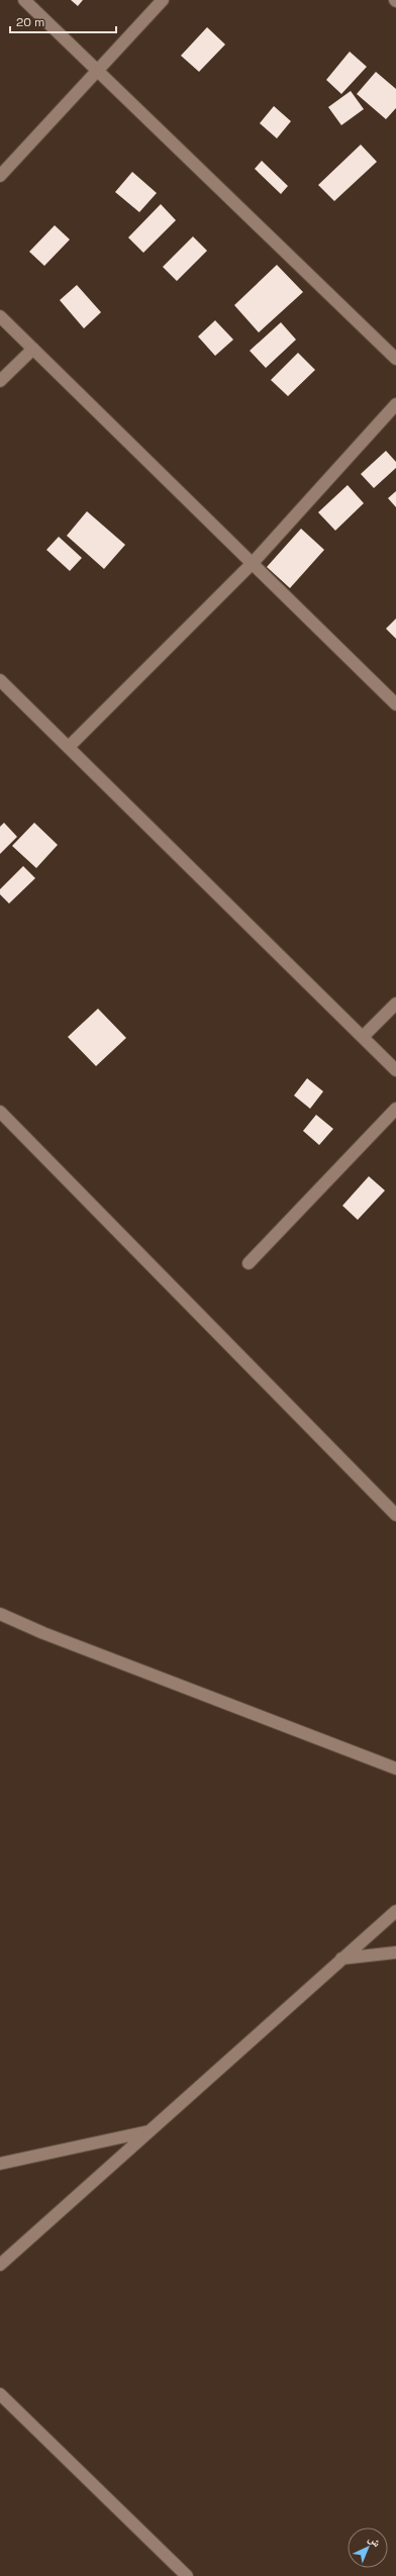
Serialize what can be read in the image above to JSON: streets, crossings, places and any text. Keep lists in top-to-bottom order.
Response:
{
  "scale_bar": "20 m",
  "north": "top right"
}
